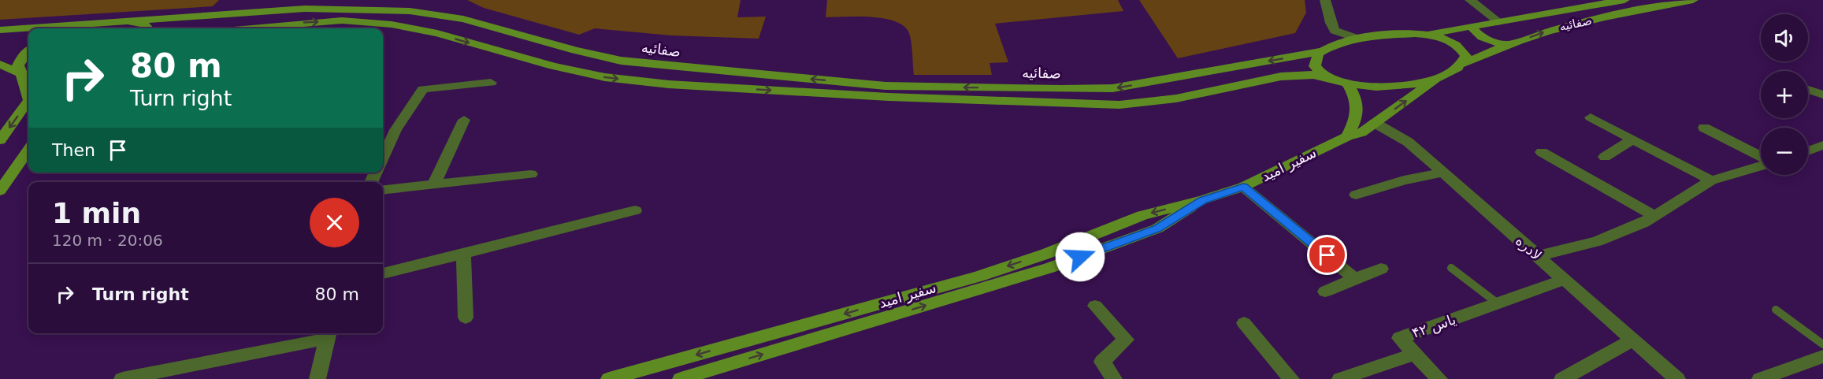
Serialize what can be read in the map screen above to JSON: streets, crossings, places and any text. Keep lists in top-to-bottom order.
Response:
{
  "streets": {
    "main road": ["صفائیه", "سفیر امید"],
    "street": ["لادره", "یاس ۴۲"]
  },
  "crossings": [
    ["صفائیه", "سفیر امید"],
    ["سفیر امید", "لادره"],
    ["لادره", "یاس ۴۲"]
  ],
  "page": {
    "map_buttons": ["+", "−"],
    "turn": ["80 m", "Turn right"],
    "then": "Then",
    "heading": ["1 min", "120 m · 20:06"],
    "list": [
      {
        "name": "Turn right",
        "value": "80 m"
      }
    ]
  }
}
